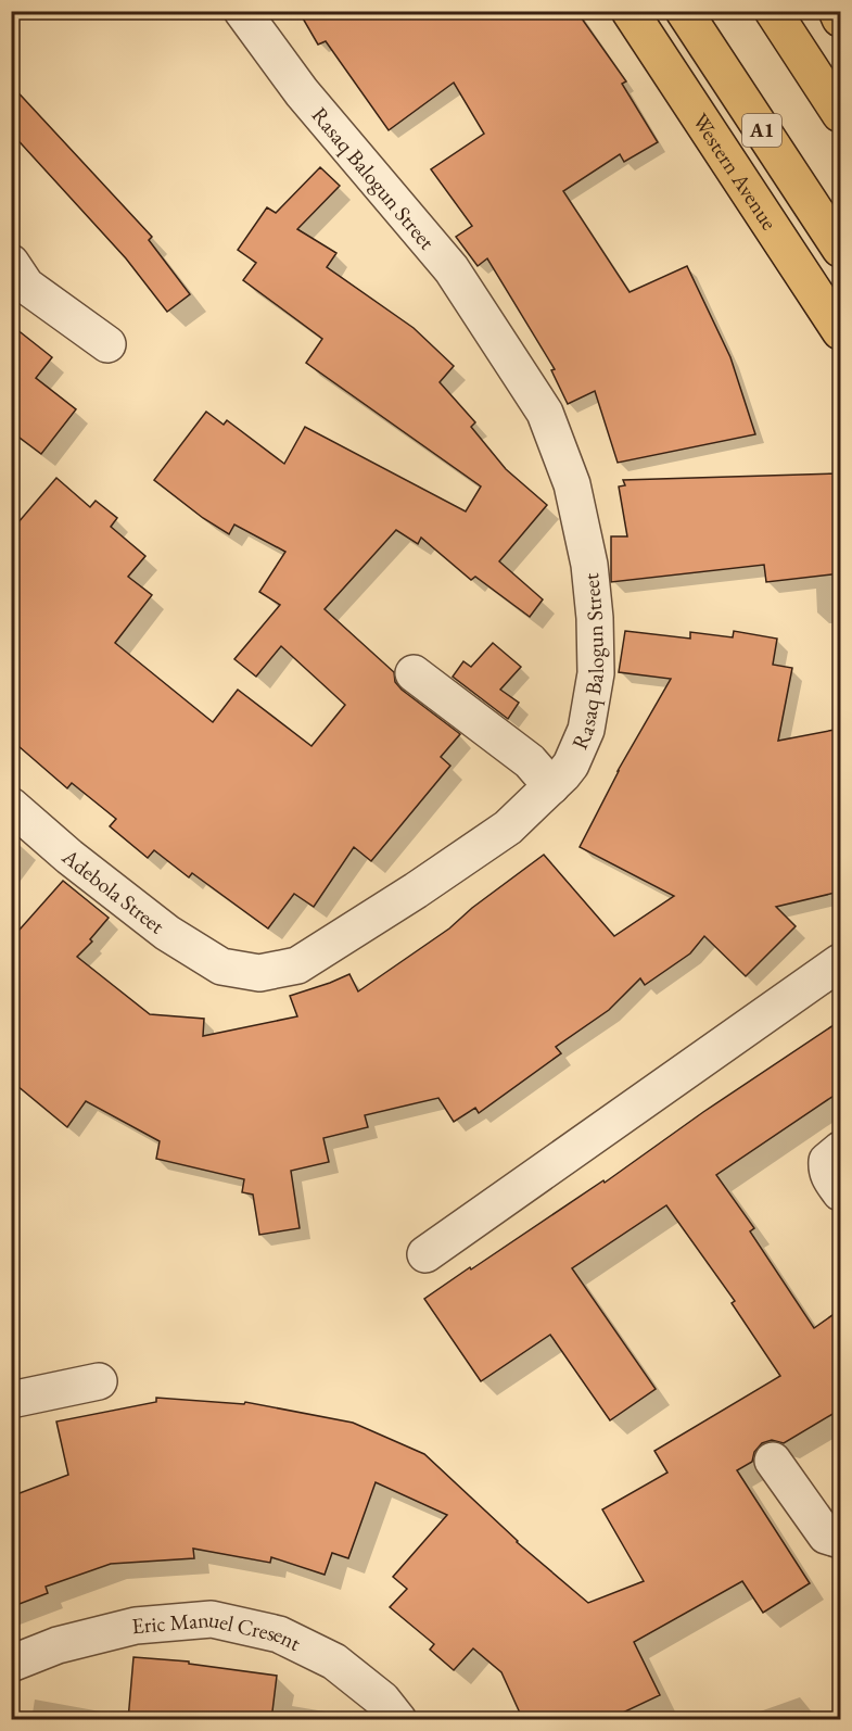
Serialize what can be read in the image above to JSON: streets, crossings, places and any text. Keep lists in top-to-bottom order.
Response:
{
  "streets": {
    "main road": ["A1", "Western Avenue"],
    "street": ["Rasaq Balogun Street", "Adebola Street", "Eric Manuel Cresent"]
  },
  "crossings": [
    ["Rasaq Balogun Street", "Adebola Street"]
  ]
}
